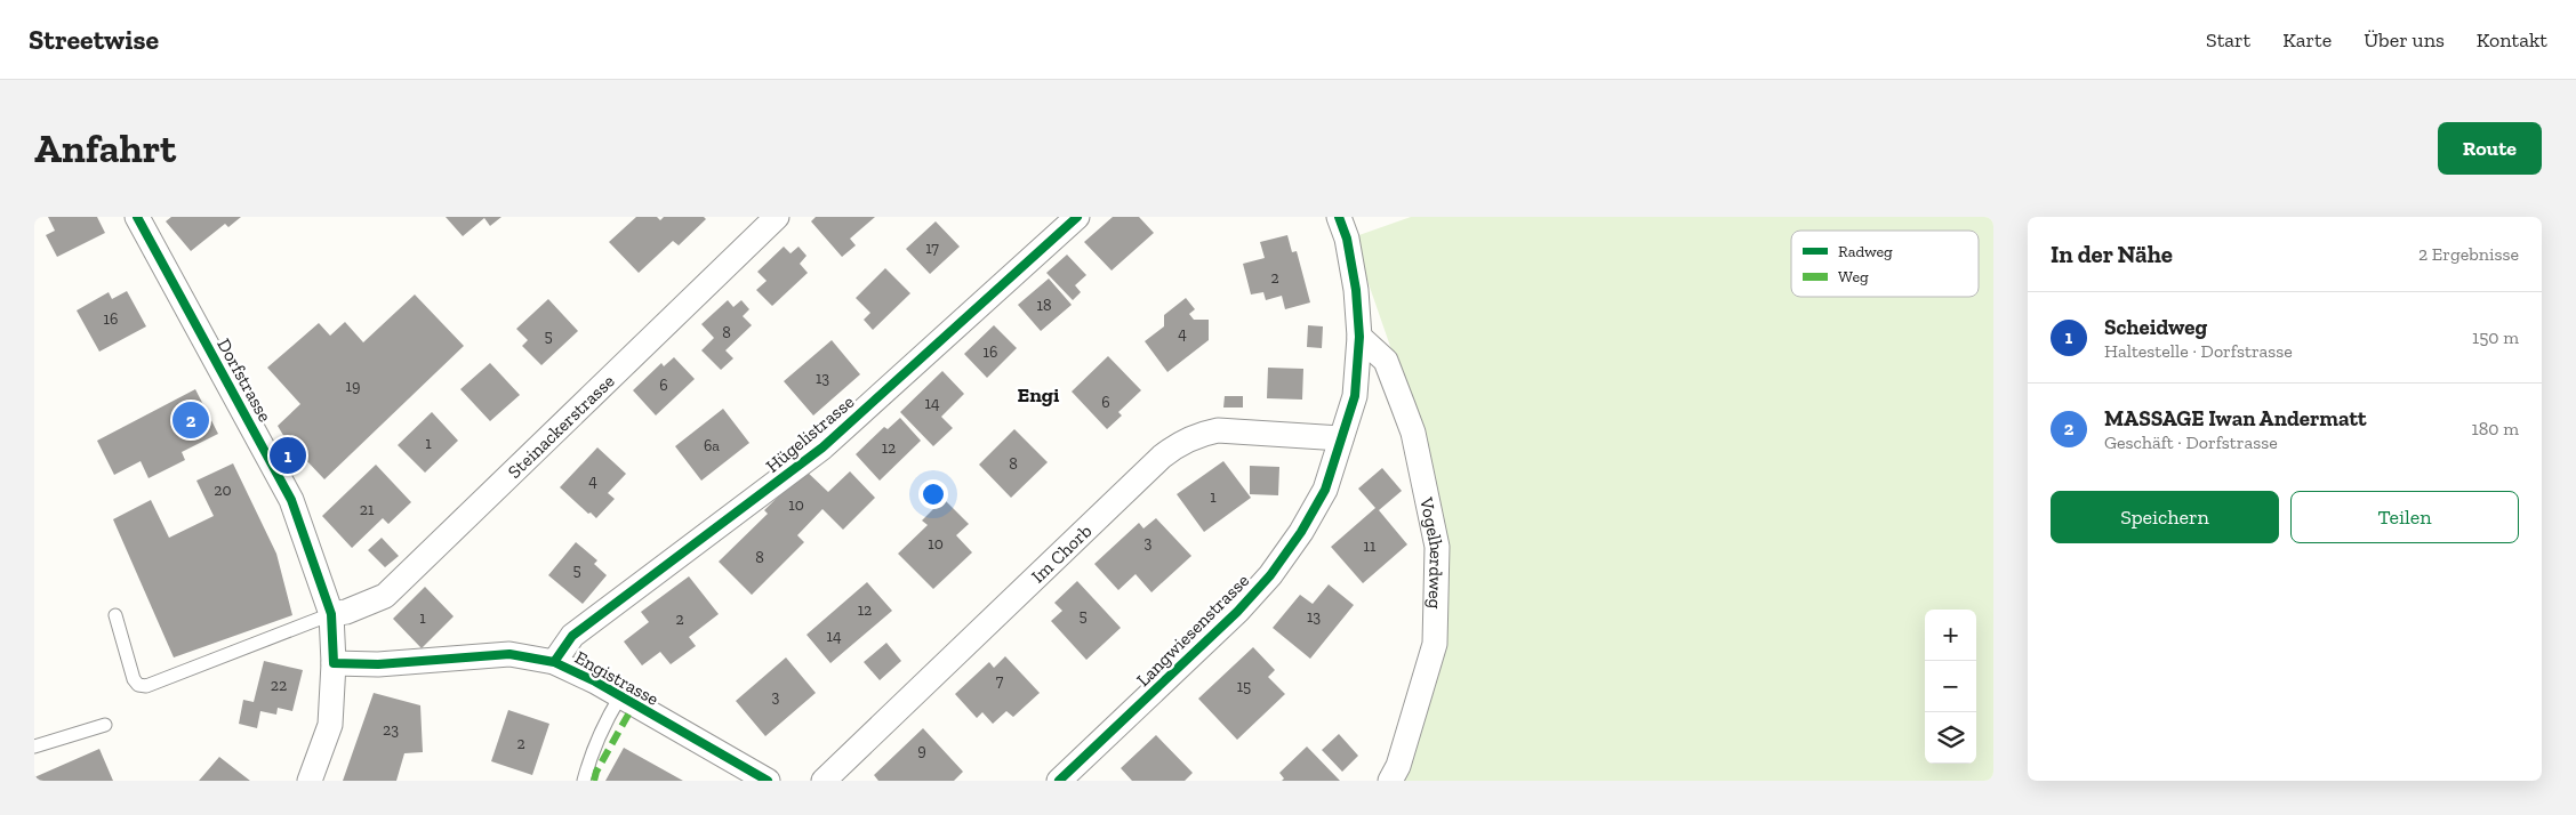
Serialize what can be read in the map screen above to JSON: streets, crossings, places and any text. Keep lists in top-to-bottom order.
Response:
{
  "streets": {
    "street": [
      "Dorfstrasse",
      "Steinackerstrasse",
      "Hügelistrasse",
      "Im Chorb",
      "Vogelherdweg",
      "Langwiesenstrasse",
      "Engistrasse"
    ]
  },
  "crossings": [
    ["Dorfstrasse", "Steinackerstrasse"],
    ["Dorfstrasse", "Engistrasse"],
    ["Hügelistrasse", "Engistrasse"],
    ["Im Chorb", "Langwiesenstrasse"],
    ["Vogelherdweg", "Langwiesenstrasse"]
  ],
  "districts": ["Engi"],
  "house_numbers": [
    "17",
    "2",
    "18",
    "16",
    "8",
    "4",
    "5",
    "16",
    "13",
    "6",
    "19",
    "6",
    "14",
    "1",
    "6a",
    "12",
    "8",
    "4",
    "20",
    "1",
    "10",
    "21",
    "3",
    "10",
    "11",
    "8",
    "5",
    "12",
    "5",
    "13",
    "1",
    "2",
    "14",
    "7",
    "22",
    "15",
    "3",
    "23",
    "2",
    "9"
  ],
  "legend": ["Radweg", "Weg"],
  "page": {
    "header": "Streetwise",
    "nav": [
      "Start",
      "Karte",
      "Über uns",
      "Kontakt"
    ],
    "buttons": [
      "Route",
      ["Speichern", "Teilen"]
    ],
    "title": "Anfahrt",
    "heading": ["In der Nähe", "2 Ergebnisse"],
    "list": [
      {
        "mark": "1",
        "name": "Scheidweg",
        "note": "Haltestelle · Dorfstrasse",
        "value": "150 m"
      },
      {
        "mark": "2",
        "name": "MASSAGE Iwan Andermatt",
        "note": "Geschäft · Dorfstrasse",
        "value": "180 m"
      }
    ],
    "pins": ["2", "1"],
    "map_buttons": ["+", "−"]
  }
}
